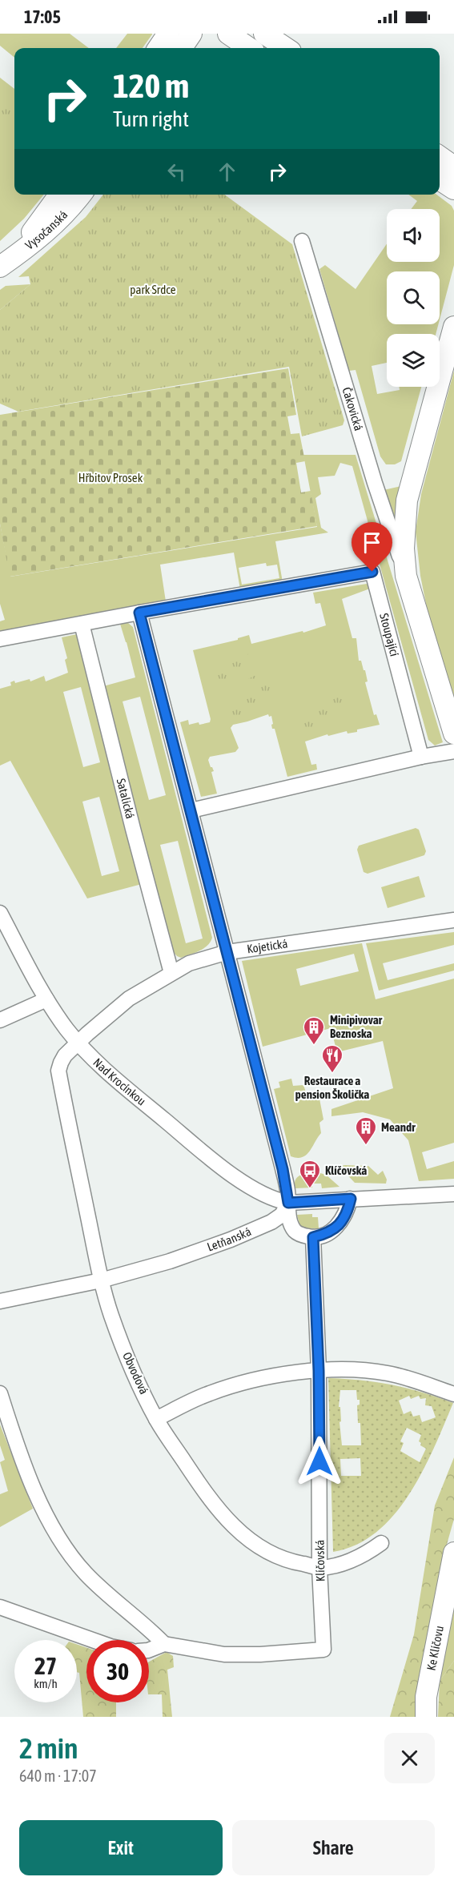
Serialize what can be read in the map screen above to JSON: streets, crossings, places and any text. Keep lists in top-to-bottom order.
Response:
{
  "streets": {
    "main road": ["Vysočanská", "Čakovická", "Ke Klíčovu"],
    "street": [
      "Stoupající",
      "Satalická",
      "Kojetická",
      "Nad Krocínkou",
      "Letňanská",
      "Obvodová",
      "Klíčovská"
    ]
  },
  "crossings": [
    ["Stoupající", "Satalická"],
    ["Satalická", "Kojetická"],
    ["Kojetická", "Nad Krocínkou"],
    ["Kojetická", "Obvodová"],
    ["Nad Krocínkou", "Letňanská"],
    ["Nad Krocínkou", "Obvodová"],
    ["Letňanská", "Obvodová"],
    ["Obvodová", "Klíčovská"]
  ],
  "parks": ["park Srdce", "Hřbitov Prosek"],
  "places": {
    "building": ["Minipivovar Beznoska", "Meandr"],
    "restaurant": ["Restaurace a pension Školička"],
    "bus stop": ["Klíčovská"]
  },
  "page": {
    "status": "17:05",
    "turn": ["120 m", "Turn right"],
    "speed": "27 km/h",
    "limit": "30",
    "heading": ["2 min", "640 m · 17:07"],
    "buttons": ["Exit", "Share"]
  }
}
